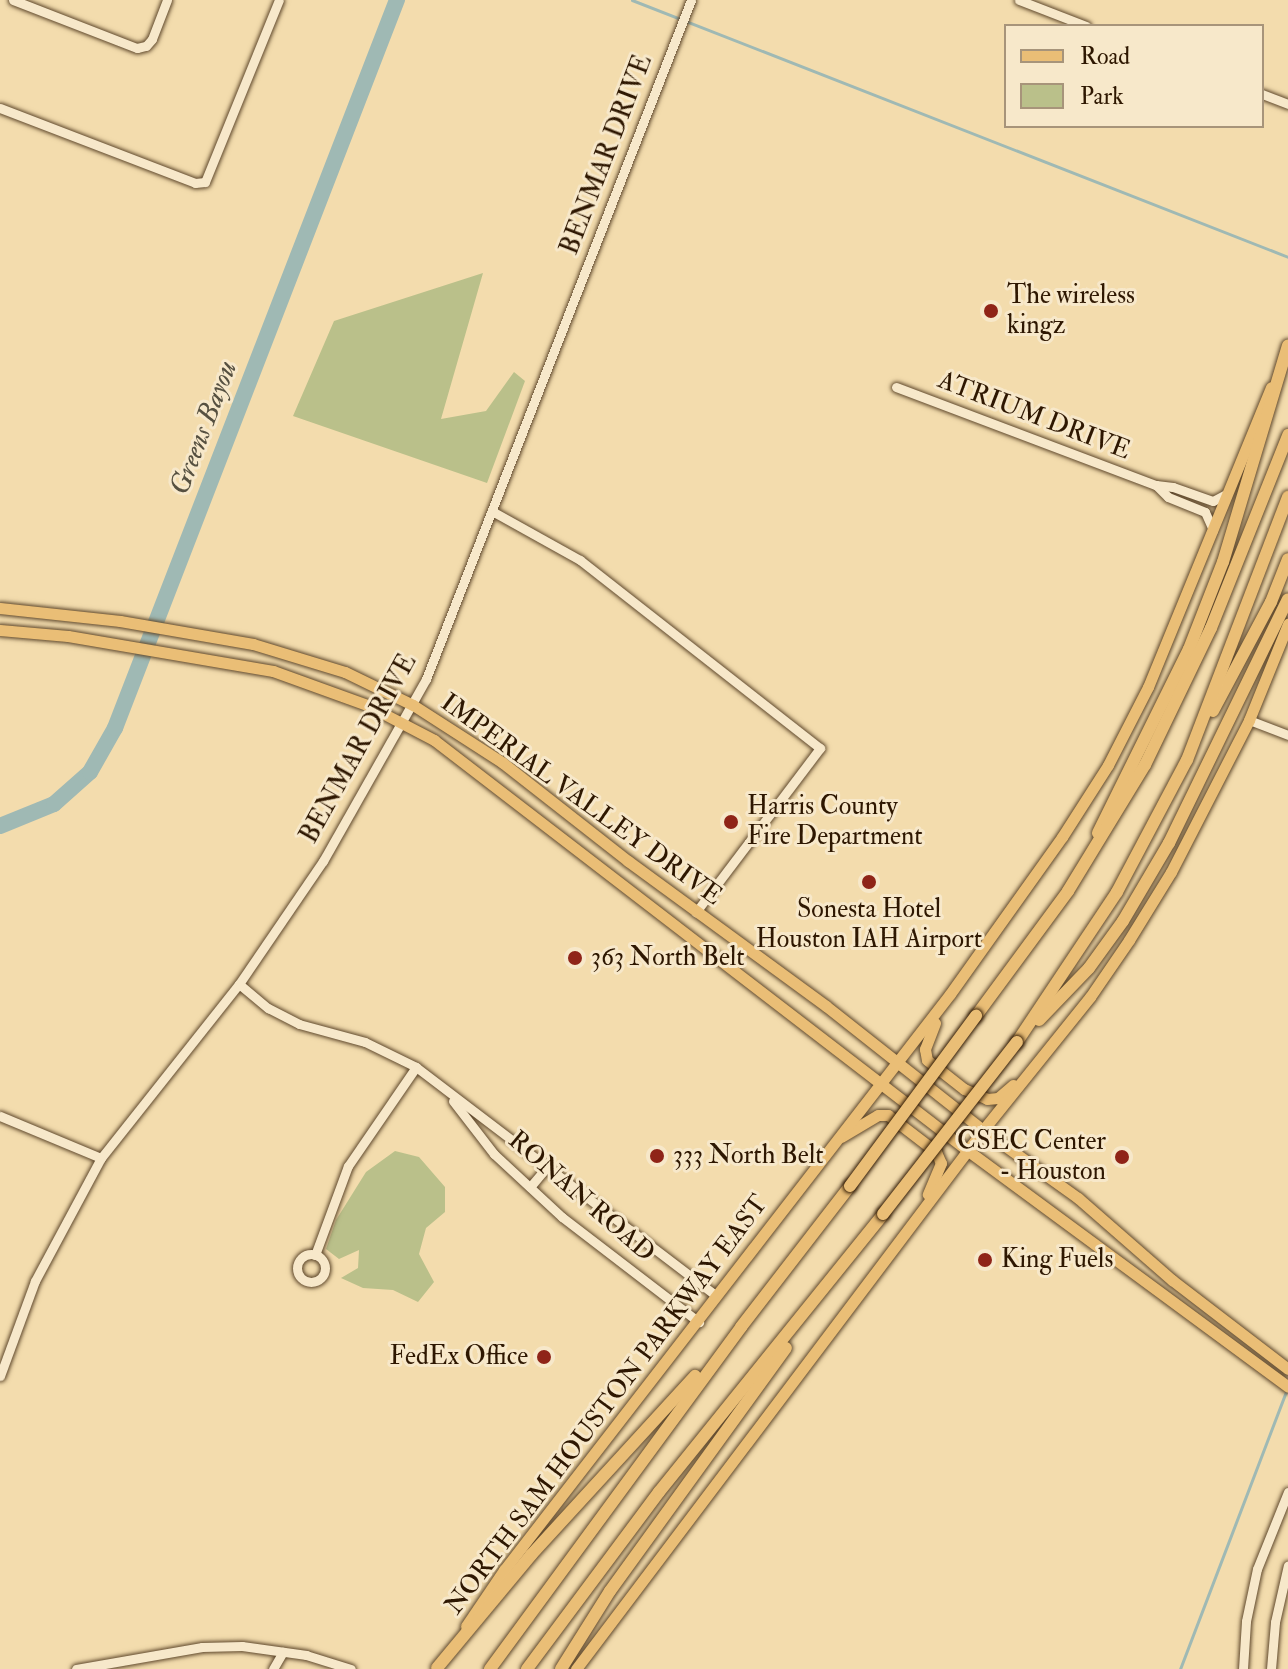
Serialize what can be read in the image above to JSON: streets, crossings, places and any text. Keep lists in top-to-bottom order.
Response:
{
  "streets": {
    "main road": ["IMPERIAL VALLEY DRIVE", "NORTH SAM HOUSTON PARKWAY EAST"],
    "street": ["BENMAR DRIVE", "ATRIUM DRIVE", "RONAN ROAD"]
  },
  "crossings": [
    ["BENMAR DRIVE", "IMPERIAL VALLEY DRIVE"],
    ["BENMAR DRIVE", "RONAN ROAD"],
    ["ATRIUM DRIVE", "NORTH SAM HOUSTON PARKWAY EAST"],
    ["IMPERIAL VALLEY DRIVE", "NORTH SAM HOUSTON PARKWAY EAST"],
    ["RONAN ROAD", "NORTH SAM HOUSTON PARKWAY EAST"]
  ],
  "water": ["Greens Bayou"],
  "places": [
    "The wireless kingz",
    "Harris County Fire Department",
    "Sonesta Hotel Houston IAH Airport",
    "363 North Belt",
    "333 North Belt",
    "CSEC Center - Houston",
    "King Fuels",
    "FedEx Office"
  ],
  "legend": ["Road", "Park"]
}
